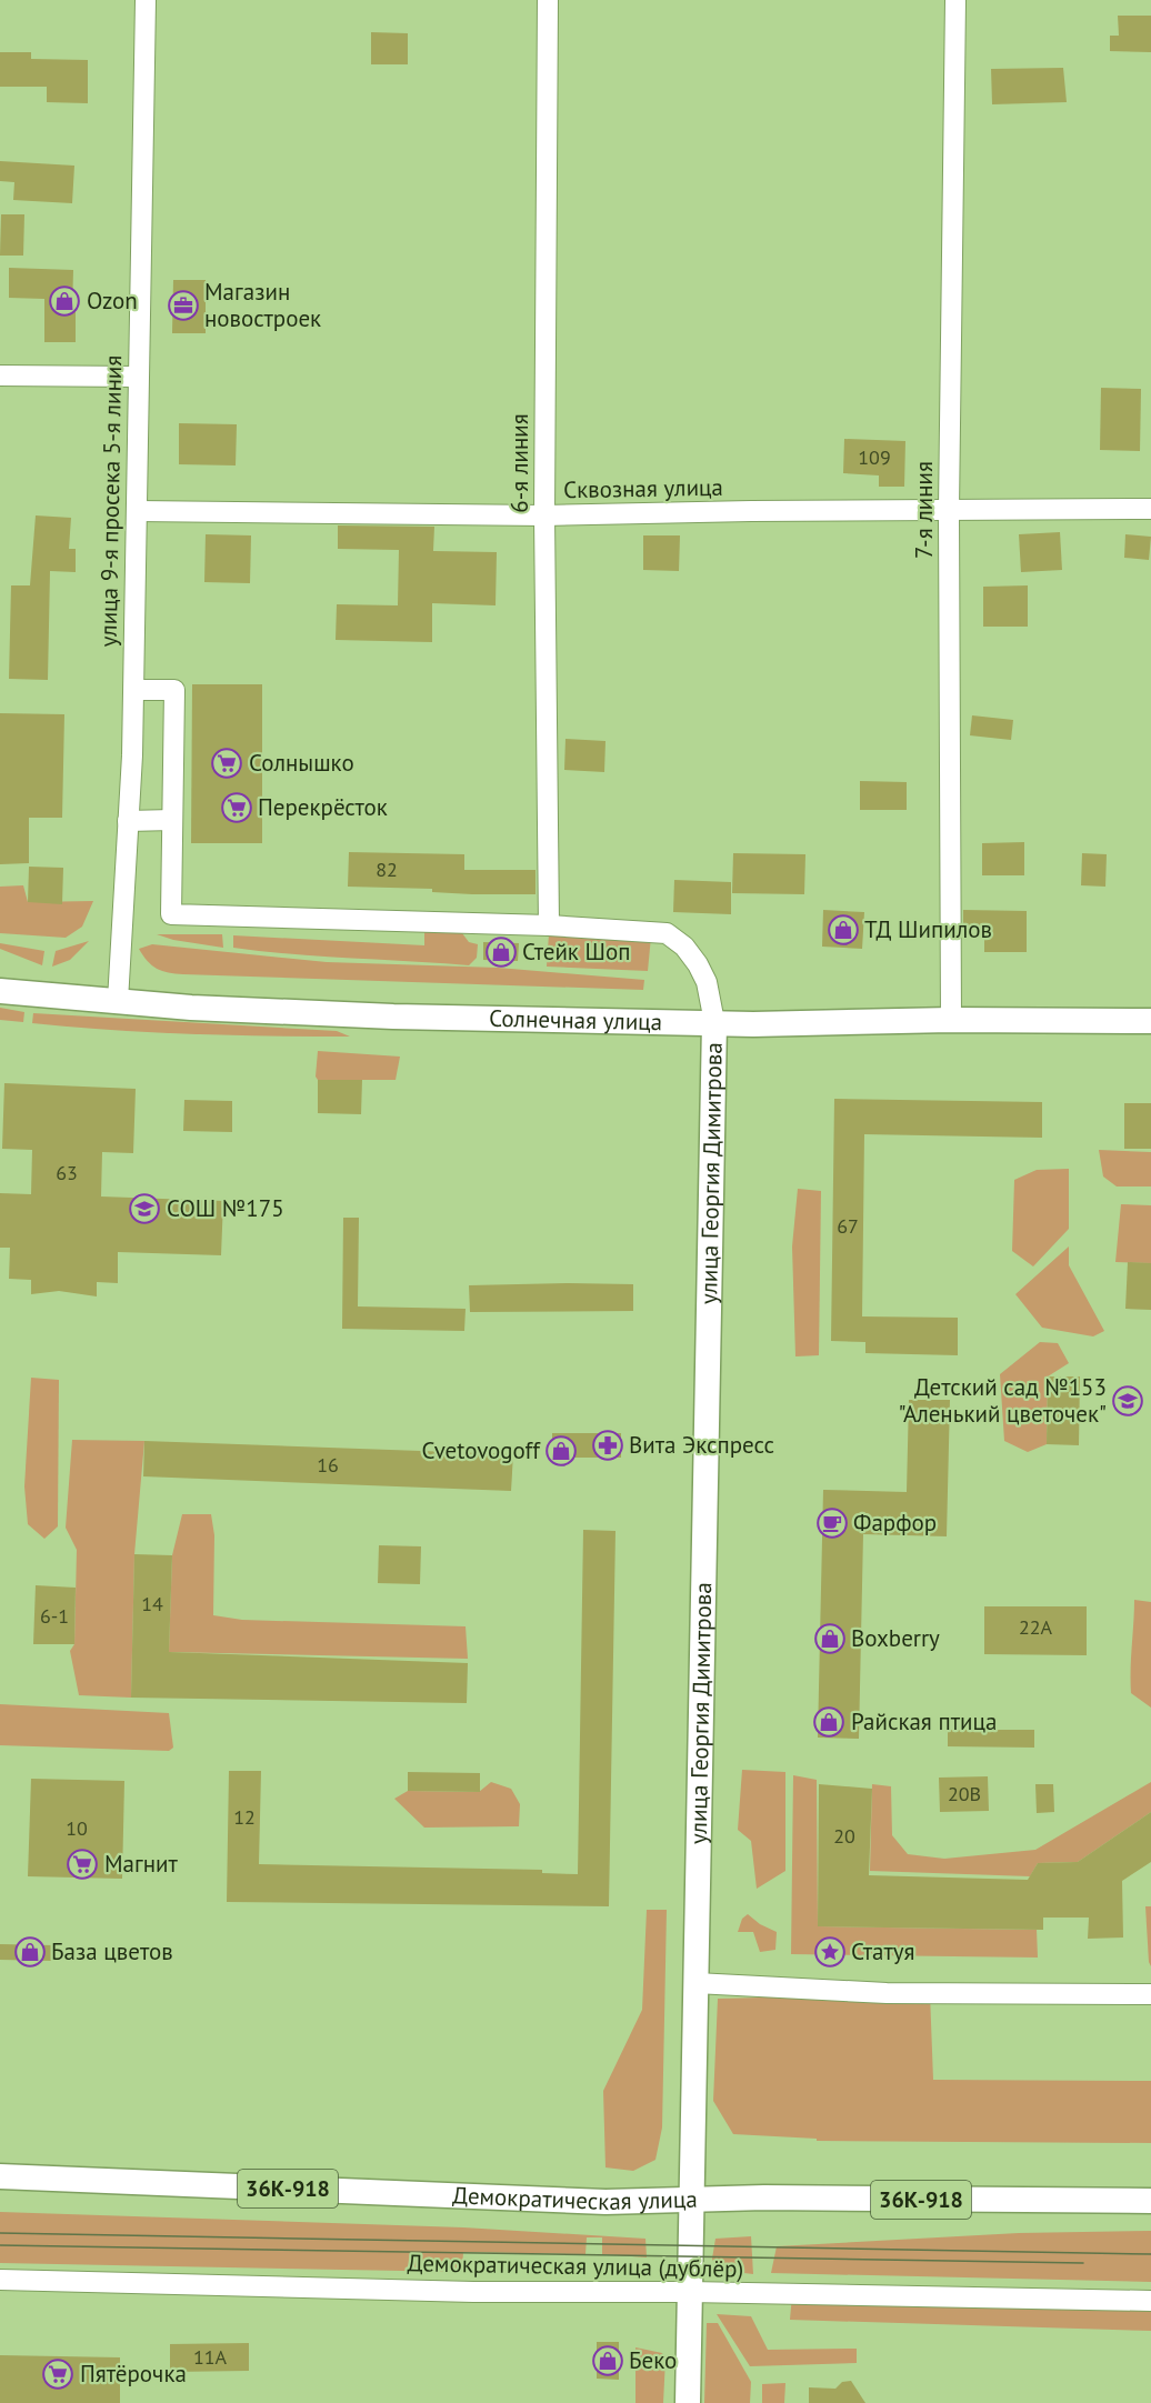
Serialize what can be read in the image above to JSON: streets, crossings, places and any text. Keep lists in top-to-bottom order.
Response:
{
  "streets": {
    "main road": [
      "Солнечная улица",
      "улица Георгия Димитрова",
      "36К-918",
      "Демократическая улица"
    ],
    "street": [
      "6-я линия",
      "Сквозная улица",
      "улица 9-я просека 5-я линия",
      "7-я линия",
      "Демократическая улица (дублёр)"
    ]
  },
  "crossings": [
    ["6-я линия", "Сквозная улица"],
    ["Сквозная улица", "улица 9-я просека 5-я линия"],
    ["Сквозная улица", "7-я линия"],
    ["улица 9-я просека 5-я линия", "Солнечная улица"],
    ["7-я линия", "Солнечная улица"],
    ["Солнечная улица", "улица Георгия Димитрова"],
    ["улица Георгия Димитрова", "Демократическая улица"],
    ["улица Георгия Димитрова", "Демократическая улица (дублёр)"]
  ],
  "places": {
    "shop": [
      "Ozon",
      "ТД Шипилов",
      "Стейк Шоп",
      "Cvetovogoff",
      "Boxberry",
      "Райская птица",
      "База цветов",
      "Беко"
    ],
    "office": ["Магазин новостроек"],
    "supermarket": [
      "Солнышко",
      "Перекрёсток",
      "Магнит",
      "Пятёрочка"
    ],
    "school or university": ["СОШ №175", "Детский сад №153 \"Аленький цветочек\""],
    "pharmacy": ["Вита Экспресс"],
    "cafe": ["Фарфор"],
    "place": ["Статуя"]
  },
  "house_numbers": [
    "109",
    "82",
    "63",
    "67",
    "16",
    "14",
    "6-1",
    "22А",
    "20В",
    "12",
    "10",
    "20",
    "11А"
  ]
}
